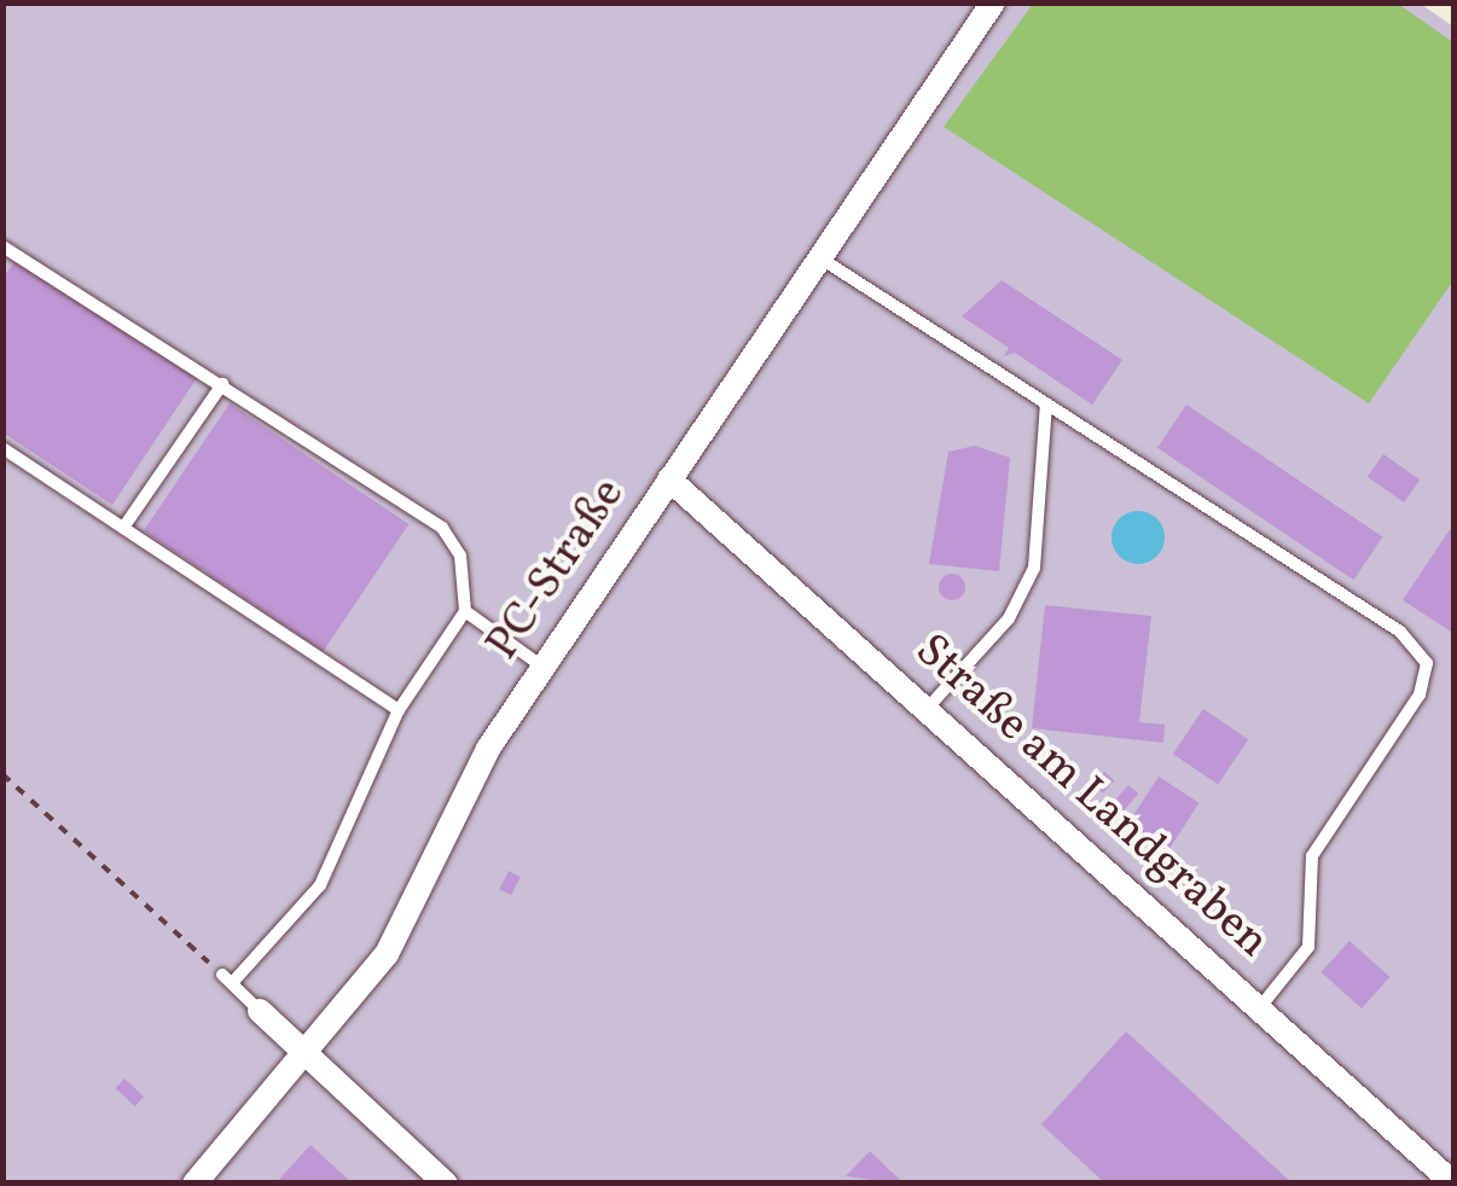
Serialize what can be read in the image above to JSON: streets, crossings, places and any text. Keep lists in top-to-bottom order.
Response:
{
  "streets": {
    "street": ["PC-Straße", "Straße am Landgraben"]
  },
  "crossings": [
    ["PC-Straße", "Straße am Landgraben"]
  ]
}
